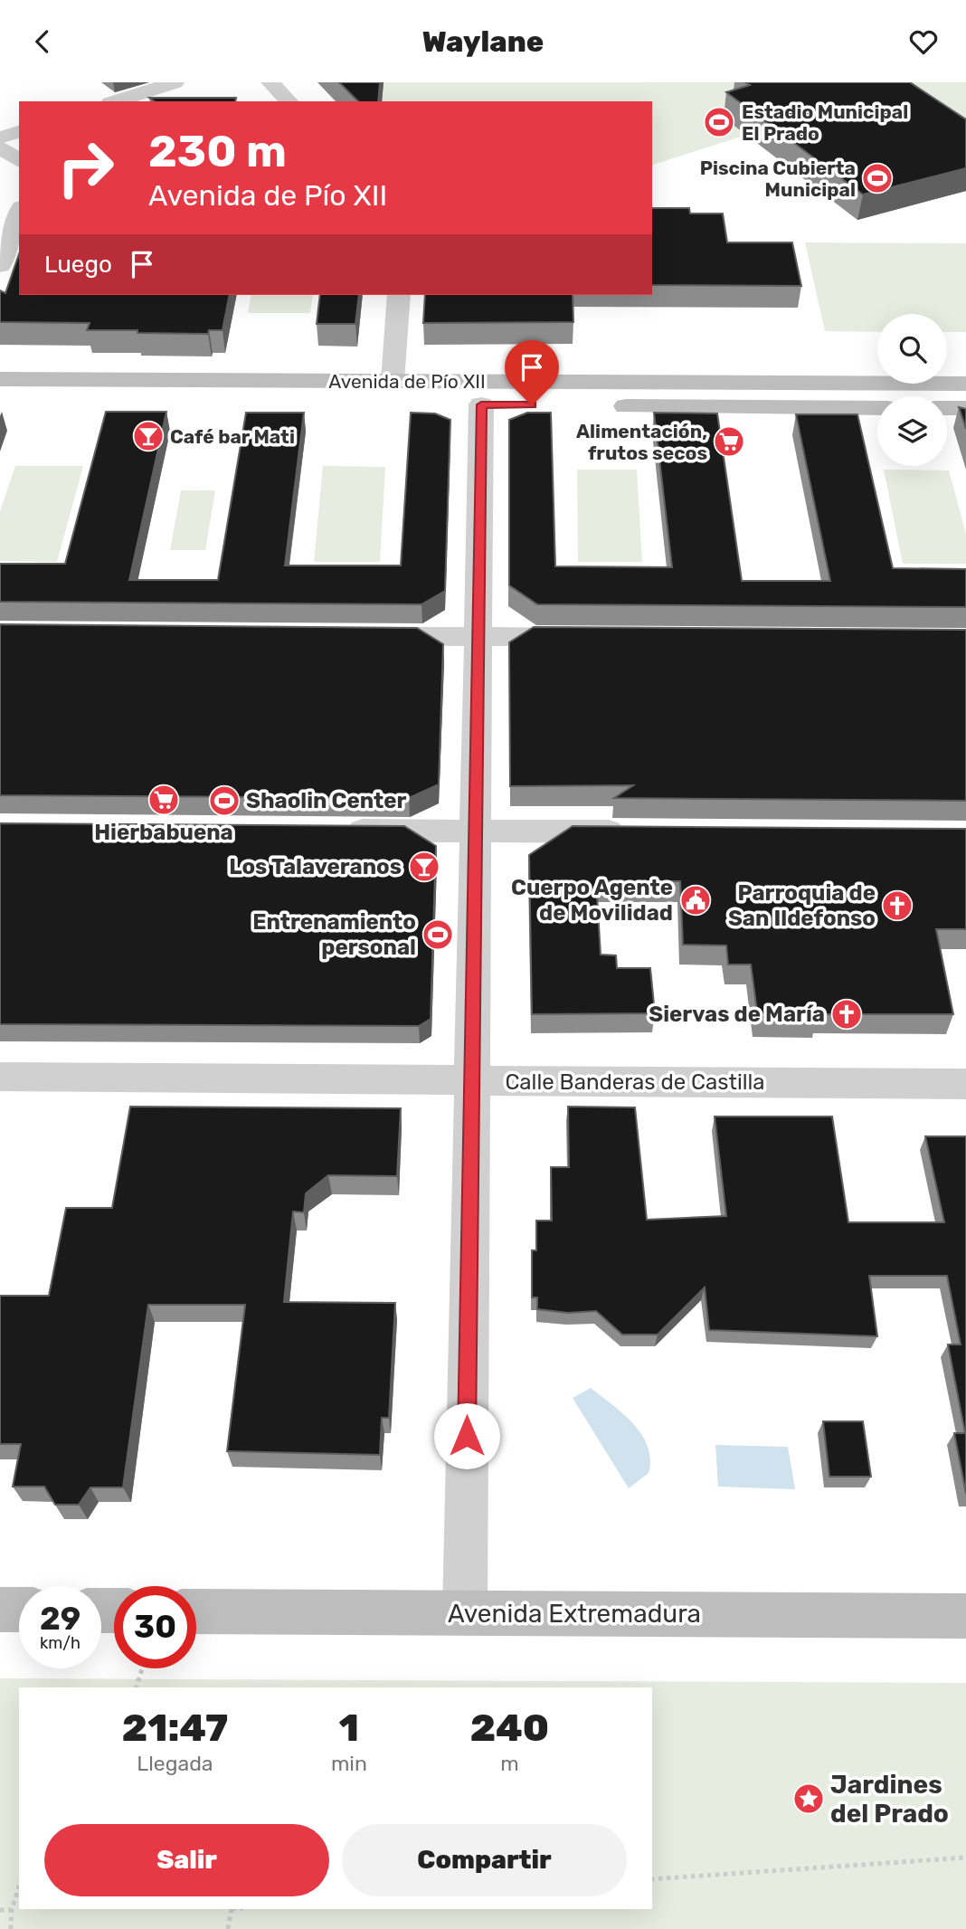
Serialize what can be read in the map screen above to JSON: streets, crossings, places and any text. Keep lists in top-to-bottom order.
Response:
{
  "streets": {
    "main road": ["Avenida de Pío XII", "Avenida Extremadura"],
    "street": ["Calle Banderas de Castilla"]
  },
  "places": {
    "sports": [
      "Estadio Municipal El Prado",
      "Piscina Cubierta Municipal",
      "Shaolin Center",
      "Entrenamiento personal"
    ],
    "bar": ["Café bar Mati", "Los Talaveranos"],
    "supermarket": ["Alimentación, frutos secos", "Hierbabuena"],
    "public building": ["Cuerpo Agente de Movilidad"],
    "church": ["Parroquia de San Ildefonso", "Siervas de María"],
    "place": ["Jardines del Prado"]
  },
  "page": {
    "header": "Waylane",
    "turn": ["230 m", "Avenida de Pío XII"],
    "then": "Luego",
    "speed": "29 km/h",
    "limit": "30",
    "eta": [
      "21:47",
      "Llegada",
      "1",
      "min",
      "240",
      "m"
    ],
    "buttons": ["Salir", "Compartir"]
  }
}
